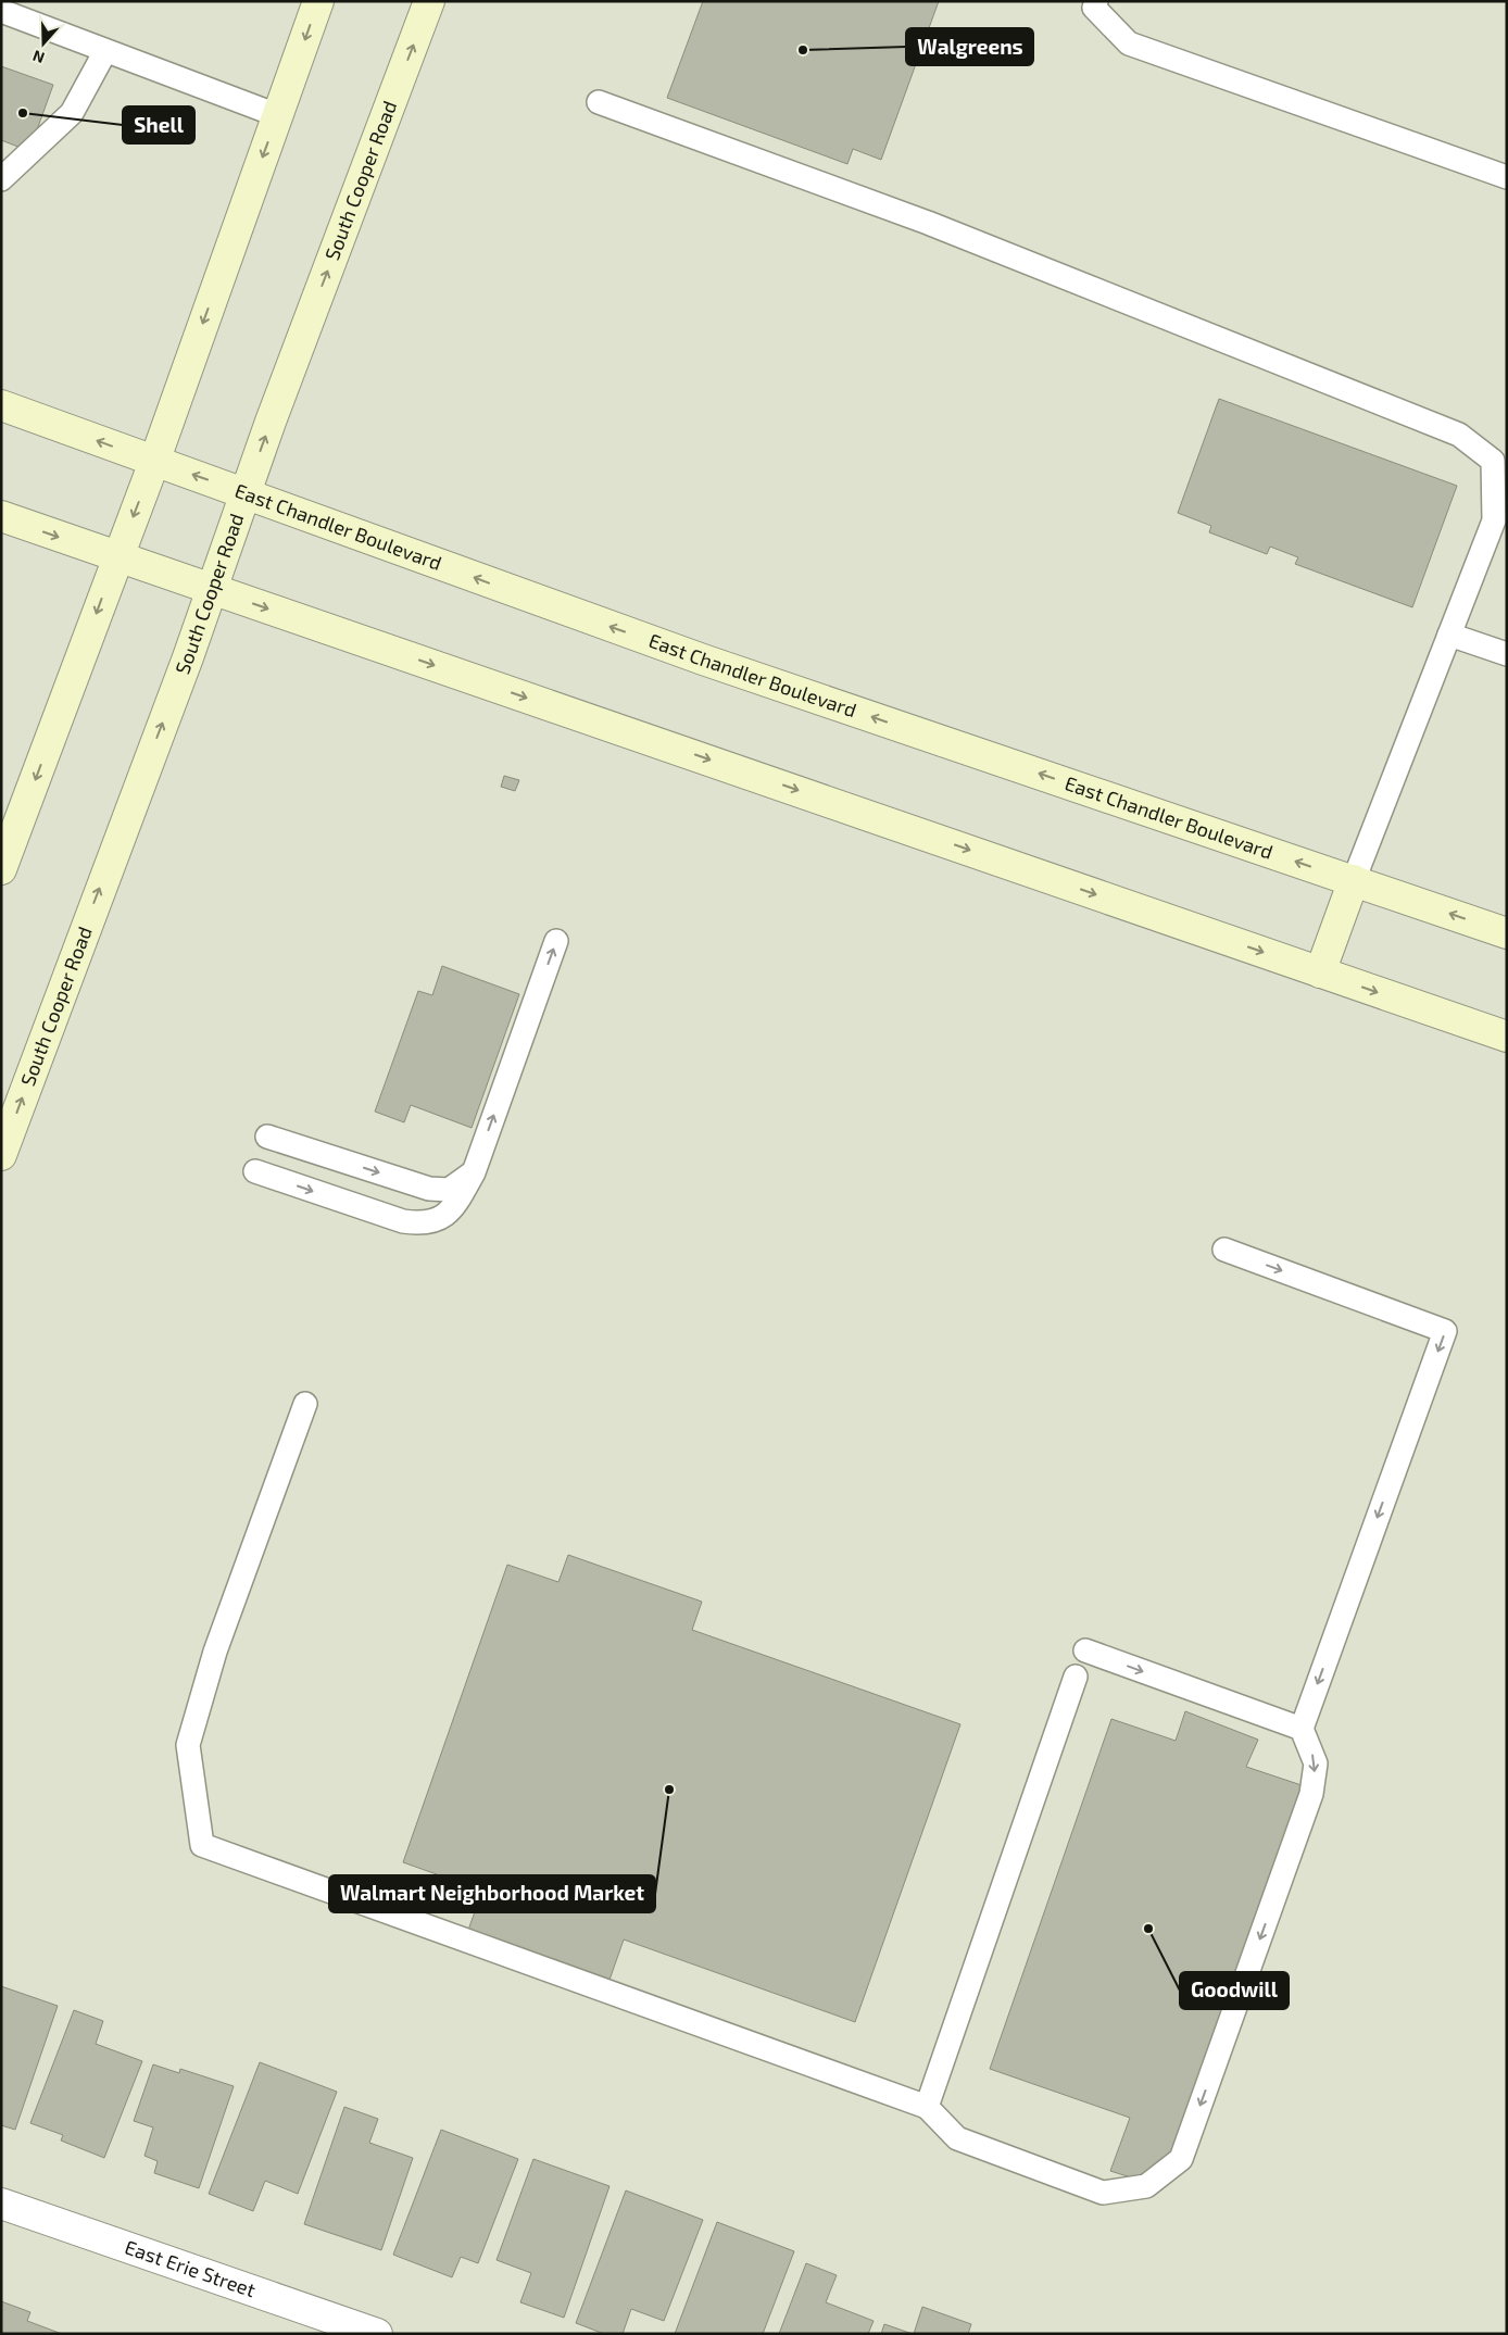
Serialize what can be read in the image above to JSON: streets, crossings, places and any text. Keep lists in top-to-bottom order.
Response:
{
  "streets": {
    "main road": ["South Cooper Road", "East Chandler Boulevard"],
    "street": ["East Erie Street"]
  },
  "crossings": [
    ["South Cooper Road", "East Chandler Boulevard"]
  ],
  "places": [
    "Walgreens",
    "Shell",
    "Walmart Neighborhood Market",
    "Goodwill"
  ],
  "north": "bottom"
}
